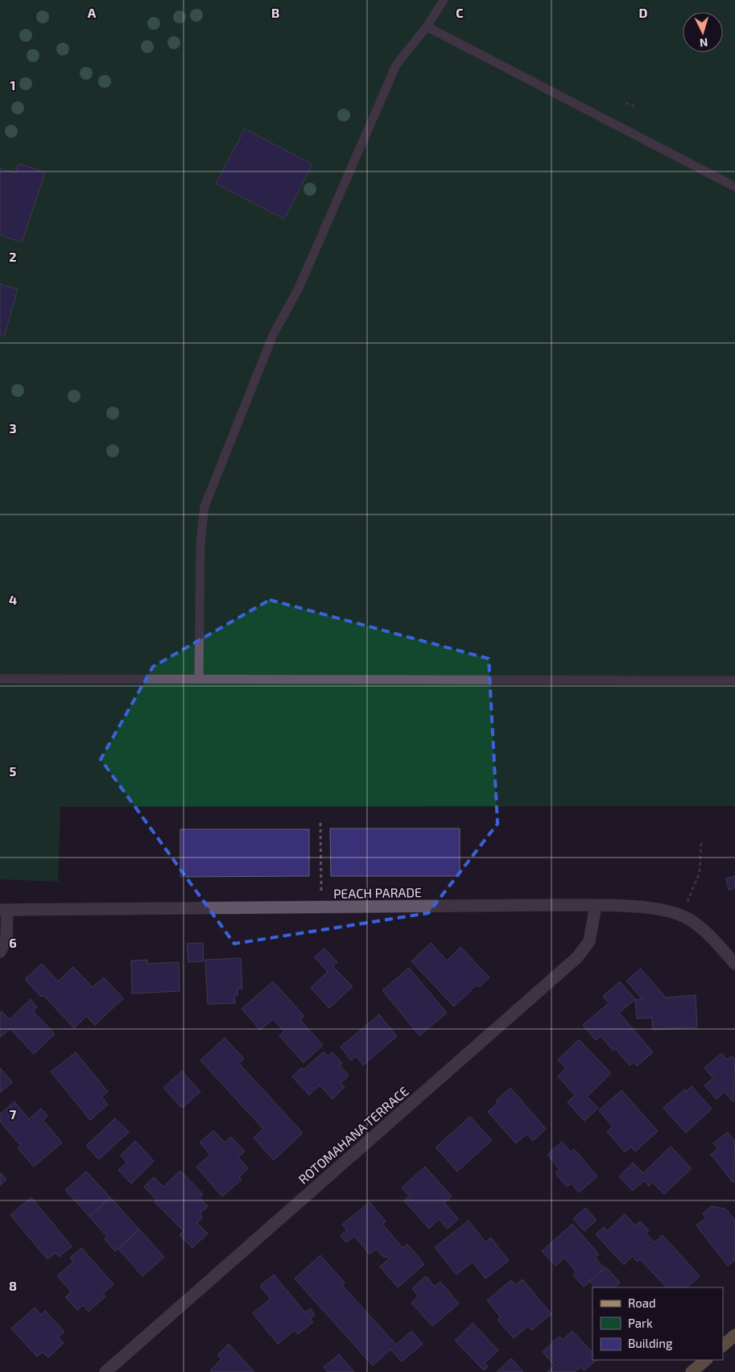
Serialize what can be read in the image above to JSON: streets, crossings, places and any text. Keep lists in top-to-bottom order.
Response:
{
  "streets": {
    "main road": ["PEACH PARADE", "ROTOMAHANA TERRACE"]
  },
  "crossings": [
    ["PEACH PARADE", "ROTOMAHANA TERRACE"]
  ],
  "legend": ["Road", "Park", "Building"],
  "north": "bottom",
  "grid": {
    "columns": [
      "A",
      "B",
      "C",
      "D"
    ],
    "rows": [
      "1",
      "2",
      "3",
      "4",
      "5",
      "6",
      "7",
      "8"
    ]
  }
}
